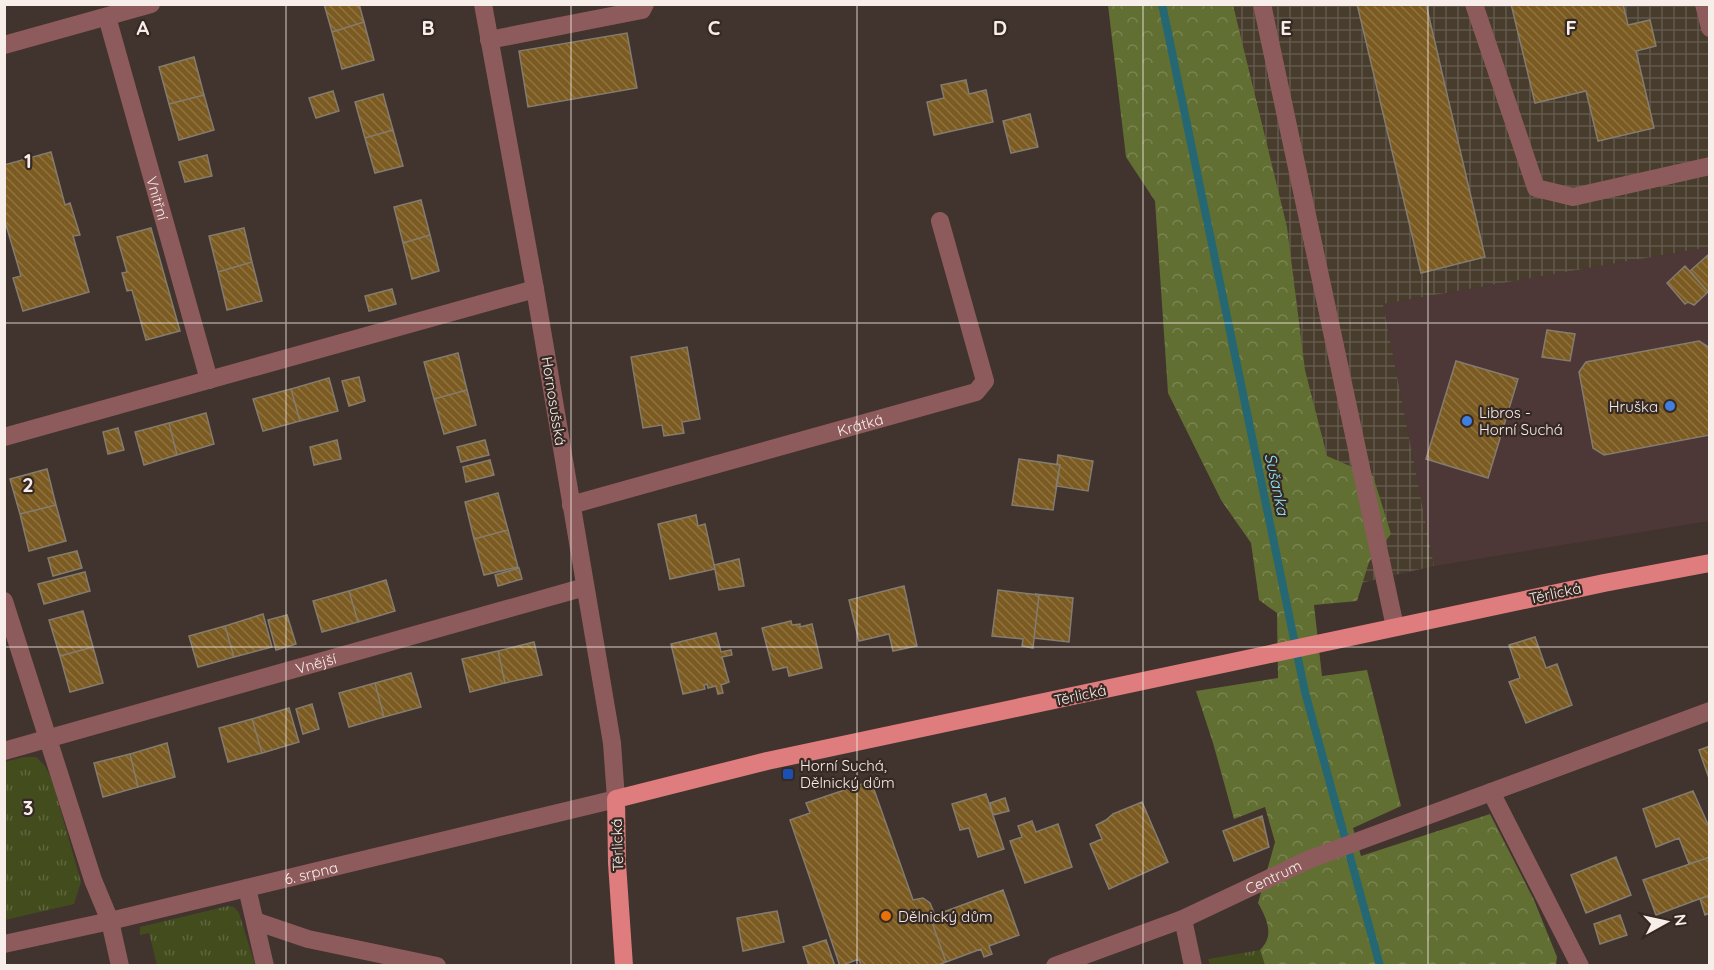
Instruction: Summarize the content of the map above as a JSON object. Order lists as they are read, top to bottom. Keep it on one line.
{"streets":{"main road":["Těrlická"],"street":["Vnitřní","Hornosušská","Krátká","Vnější","6. srpna","Centrum"]},"crossings":[["Hornosušská","Krátká"],["Hornosušská","Těrlická"],["Hornosušská","Vnější"],["Hornosušská","6. srpna"],["Těrlická","6. srpna"]],"water":["Sušanka"],"places":{"other":["Hruška","Libros - Horní Suchá","Dělnický dům"],"transit":["Horní Suchá, Dělnický dům"]},"north":"right","grid":{"columns":["A","B","C","D","E","F"],"rows":["1","2","3"]}}
